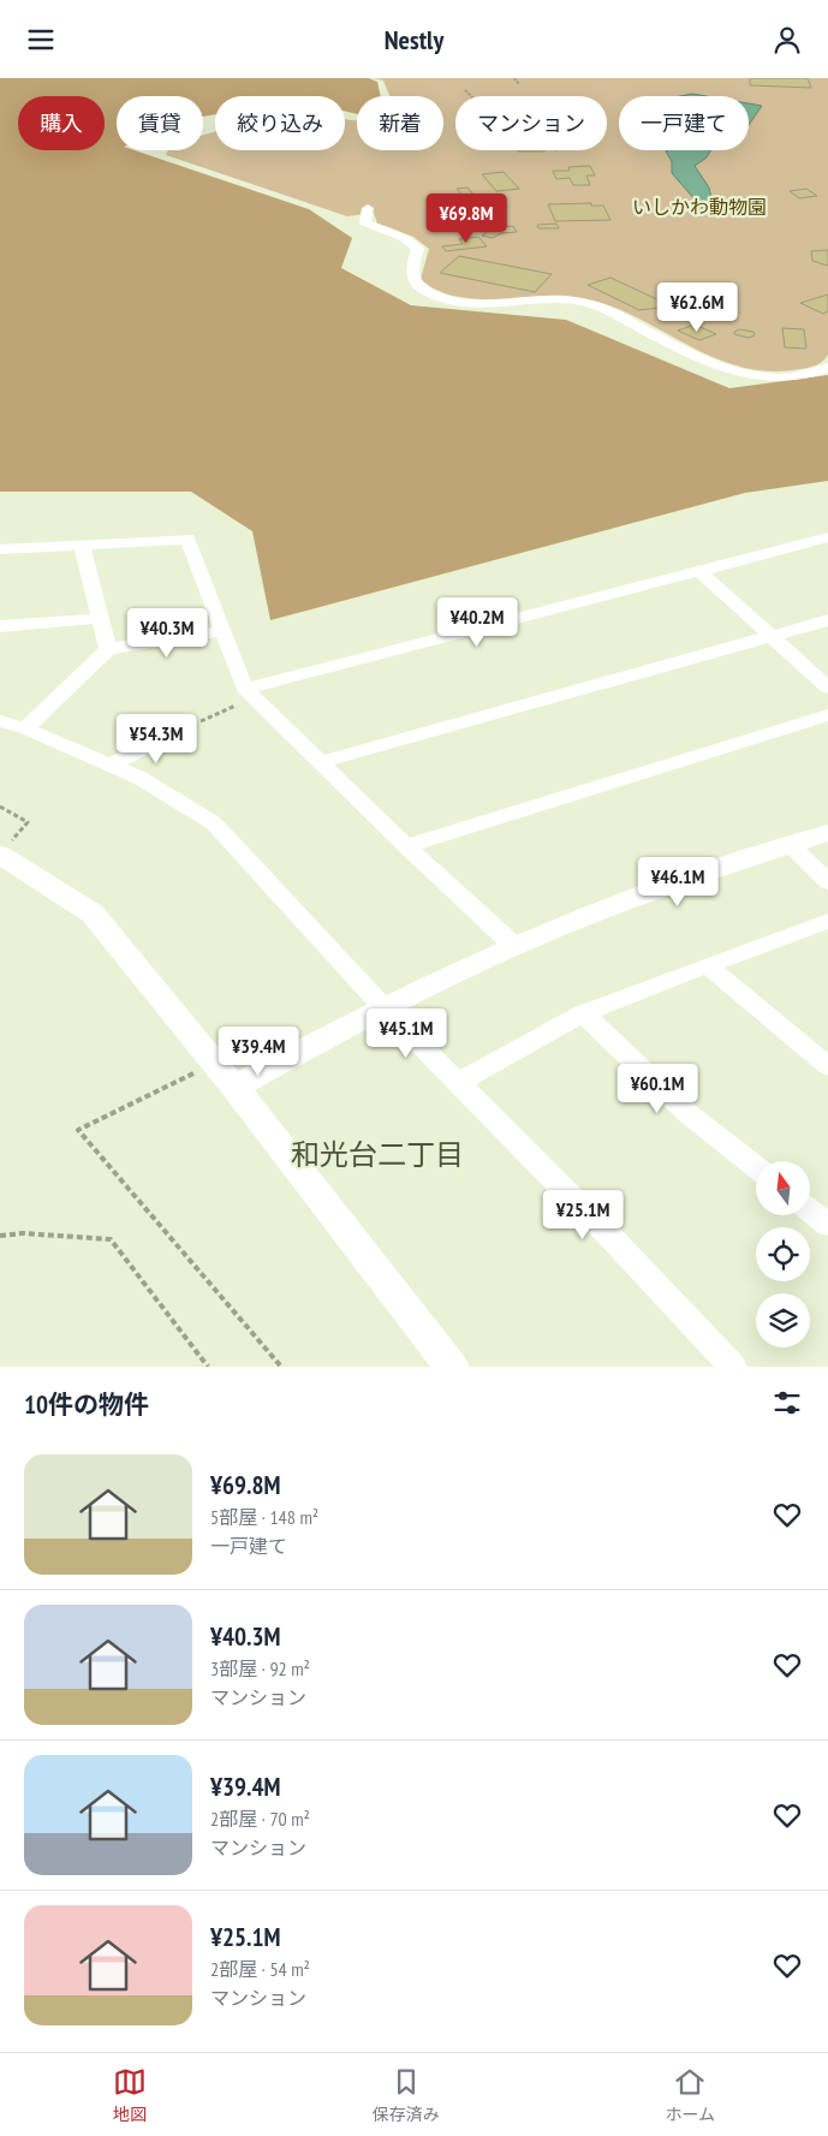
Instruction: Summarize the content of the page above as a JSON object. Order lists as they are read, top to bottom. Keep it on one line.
{"districts":["和光台二丁目"],"parks":["いしかわ動物園"],"north":"top","page":{"header":"Nestly","chip":["購入","賃貸","絞り込み","新着","マンション","一戸建て"],"price":["¥69.8M","¥62.6M","¥40.2M","¥40.3M","¥54.3M","¥46.1M","¥45.1M","¥39.4M","¥60.1M","¥25.1M"],"heading":"10件の物件","list":[{"name":"¥69.8M","note":"5部屋 · 148 m² · 一戸建て"},{"name":"¥40.3M","note":"3部屋 · 92 m² · マンション"},{"name":"¥39.4M","note":"2部屋 · 70 m² · マンション"},{"name":"¥25.1M","note":"2部屋 · 54 m² · マンション"}],"tabs":["地図","保存済み","ホーム"]}}
